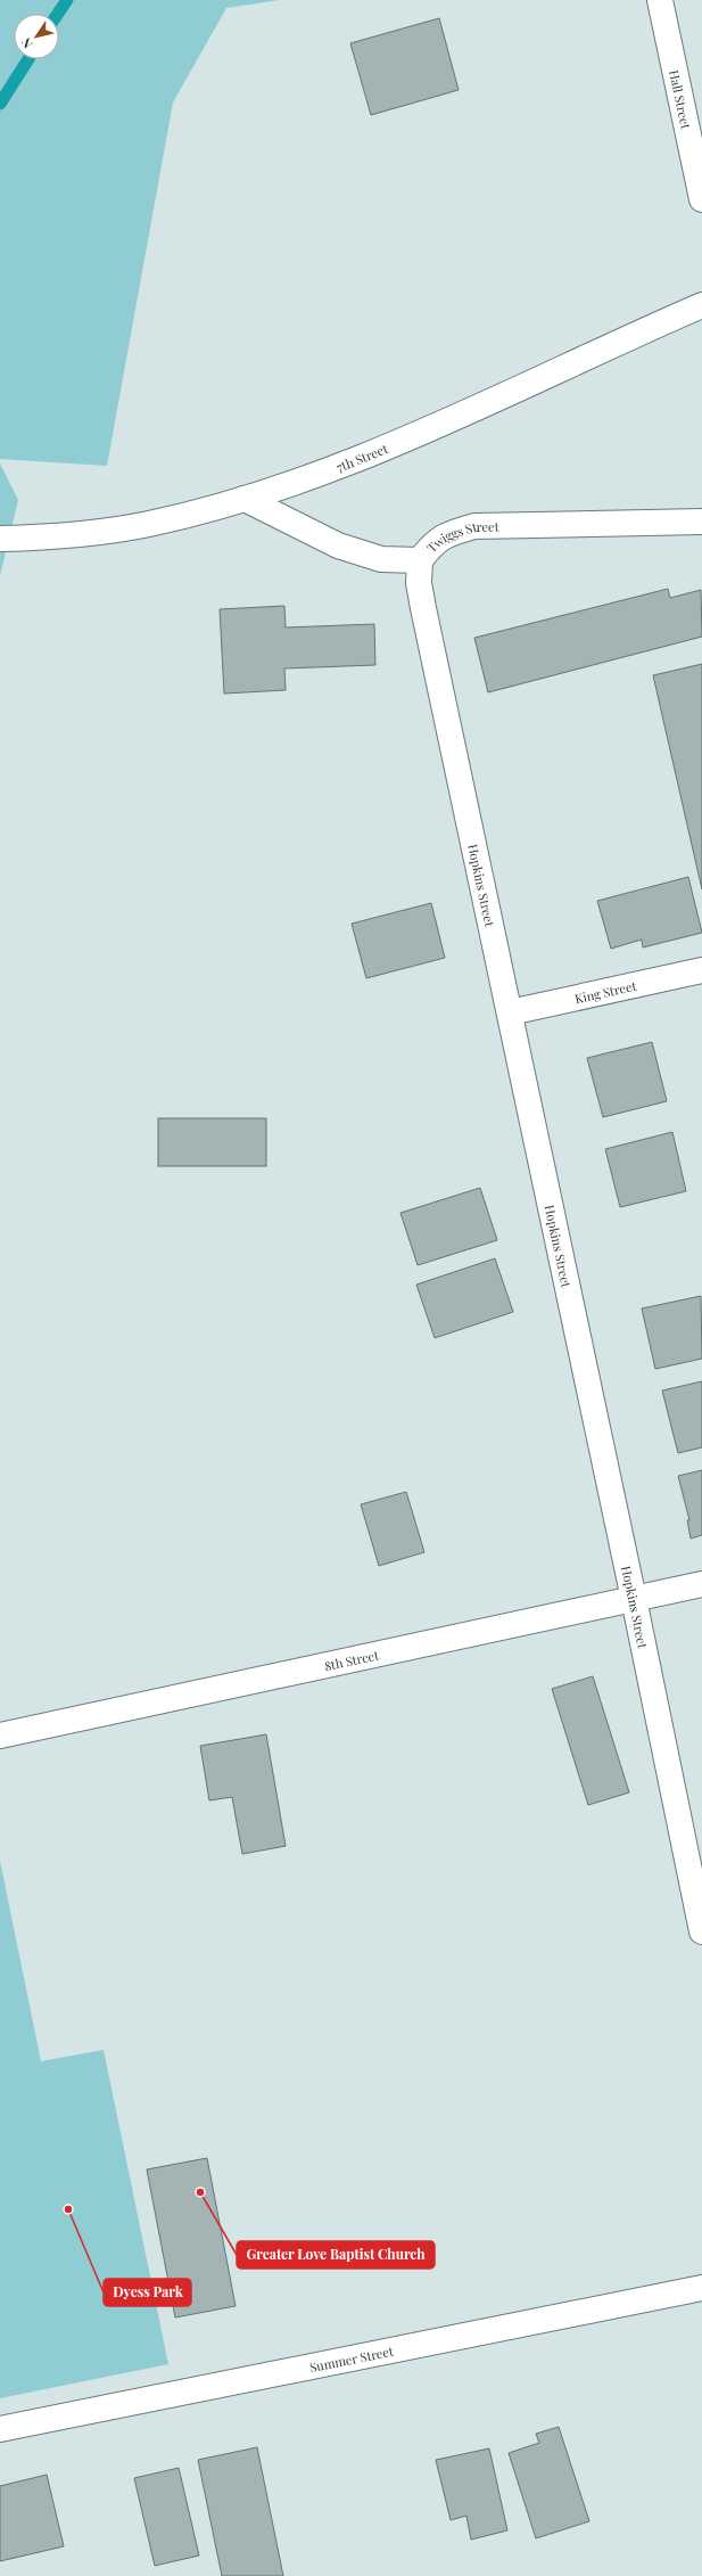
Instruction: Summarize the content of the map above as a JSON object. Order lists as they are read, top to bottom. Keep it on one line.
{"streets":{"street":["Hall Street","7th Street","Twiggs Street","Hopkins Street","King Street","8th Street","Summer Street"]},"crossings":[["7th Street","Twiggs Street"],["Twiggs Street","Hopkins Street"],["Hopkins Street","King Street"],["Hopkins Street","8th Street"]],"places":["Greater Love Baptist Church","Dyess Park"],"north":"bottom left"}
